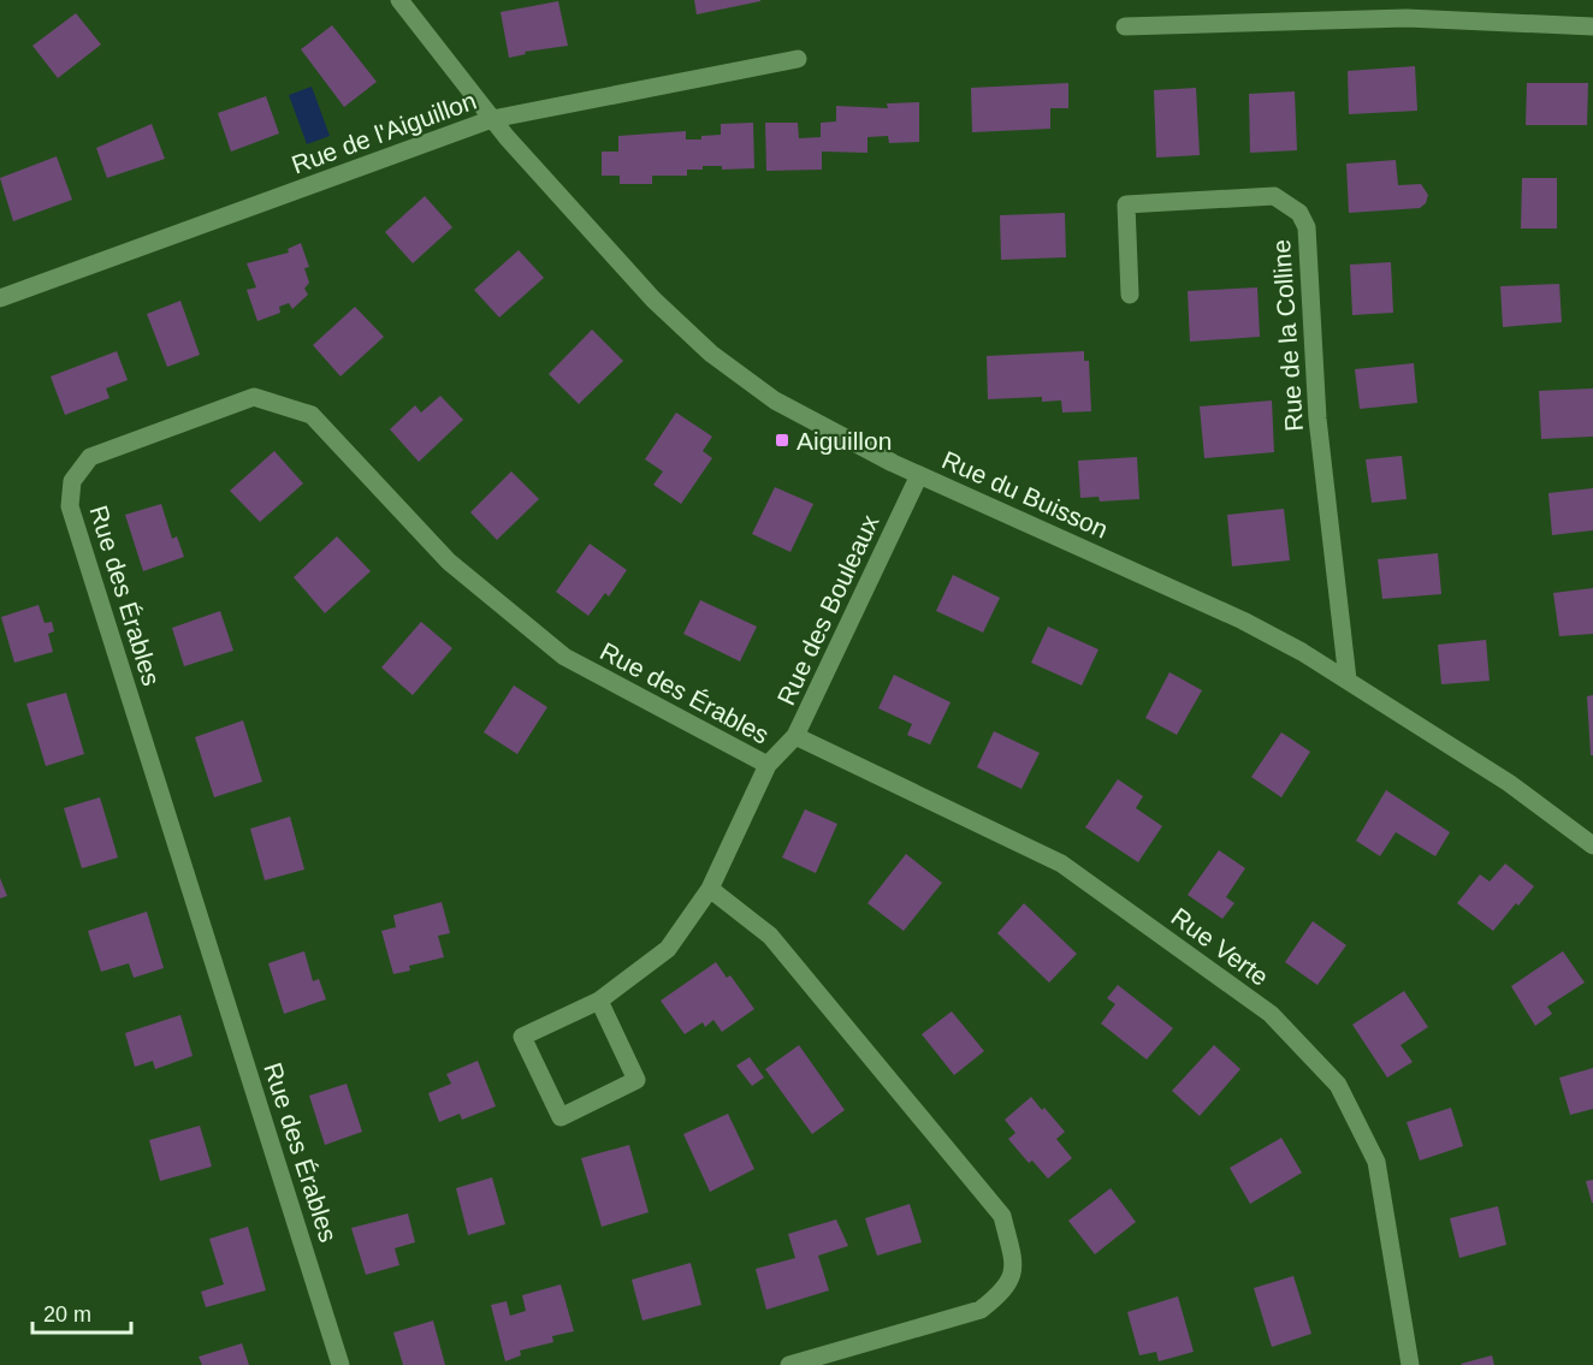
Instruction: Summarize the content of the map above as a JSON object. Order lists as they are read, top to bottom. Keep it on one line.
{"streets":{"street":["Rue de l'Aiguillon","Rue de la Colline","Rue du Buisson","Rue des Érables","Rue des Bouleaux","Rue Verte"]},"crossings":[["Rue de l'Aiguillon","Rue du Buisson"],["Rue de la Colline","Rue du Buisson"],["Rue du Buisson","Rue des Bouleaux"],["Rue des Érables","Rue des Bouleaux"],["Rue des Bouleaux","Rue Verte"]],"places":{"transit":["Aiguillon"]},"scale_bar":"20 m"}
